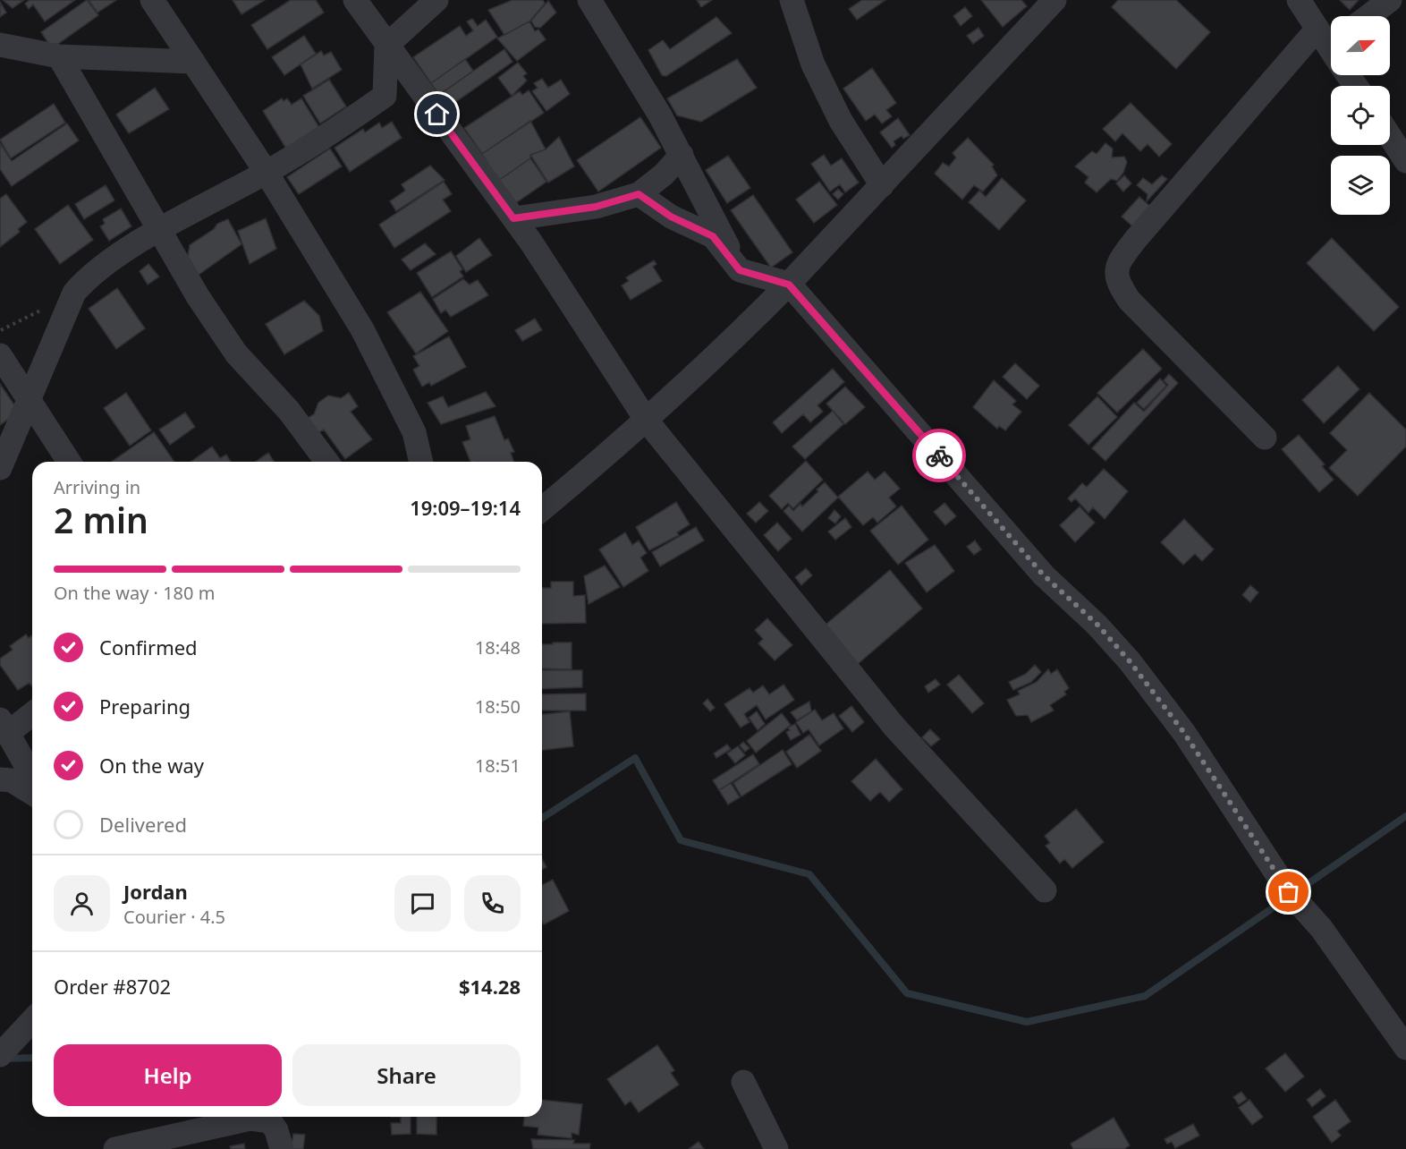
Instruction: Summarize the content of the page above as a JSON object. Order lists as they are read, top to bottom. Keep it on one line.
{"north":"right","page":{"heading":["2 min","Arriving in","19:09–19:14"],"panel":["Jordan","Courier · 4.5","Order #8702","$14.28"],"bar":"On the way · 180 m","list":[["Confirmed","18:48"],["Preparing","18:50"],["On the way","18:51"],"Delivered"],"buttons":["Help","Share"]}}
